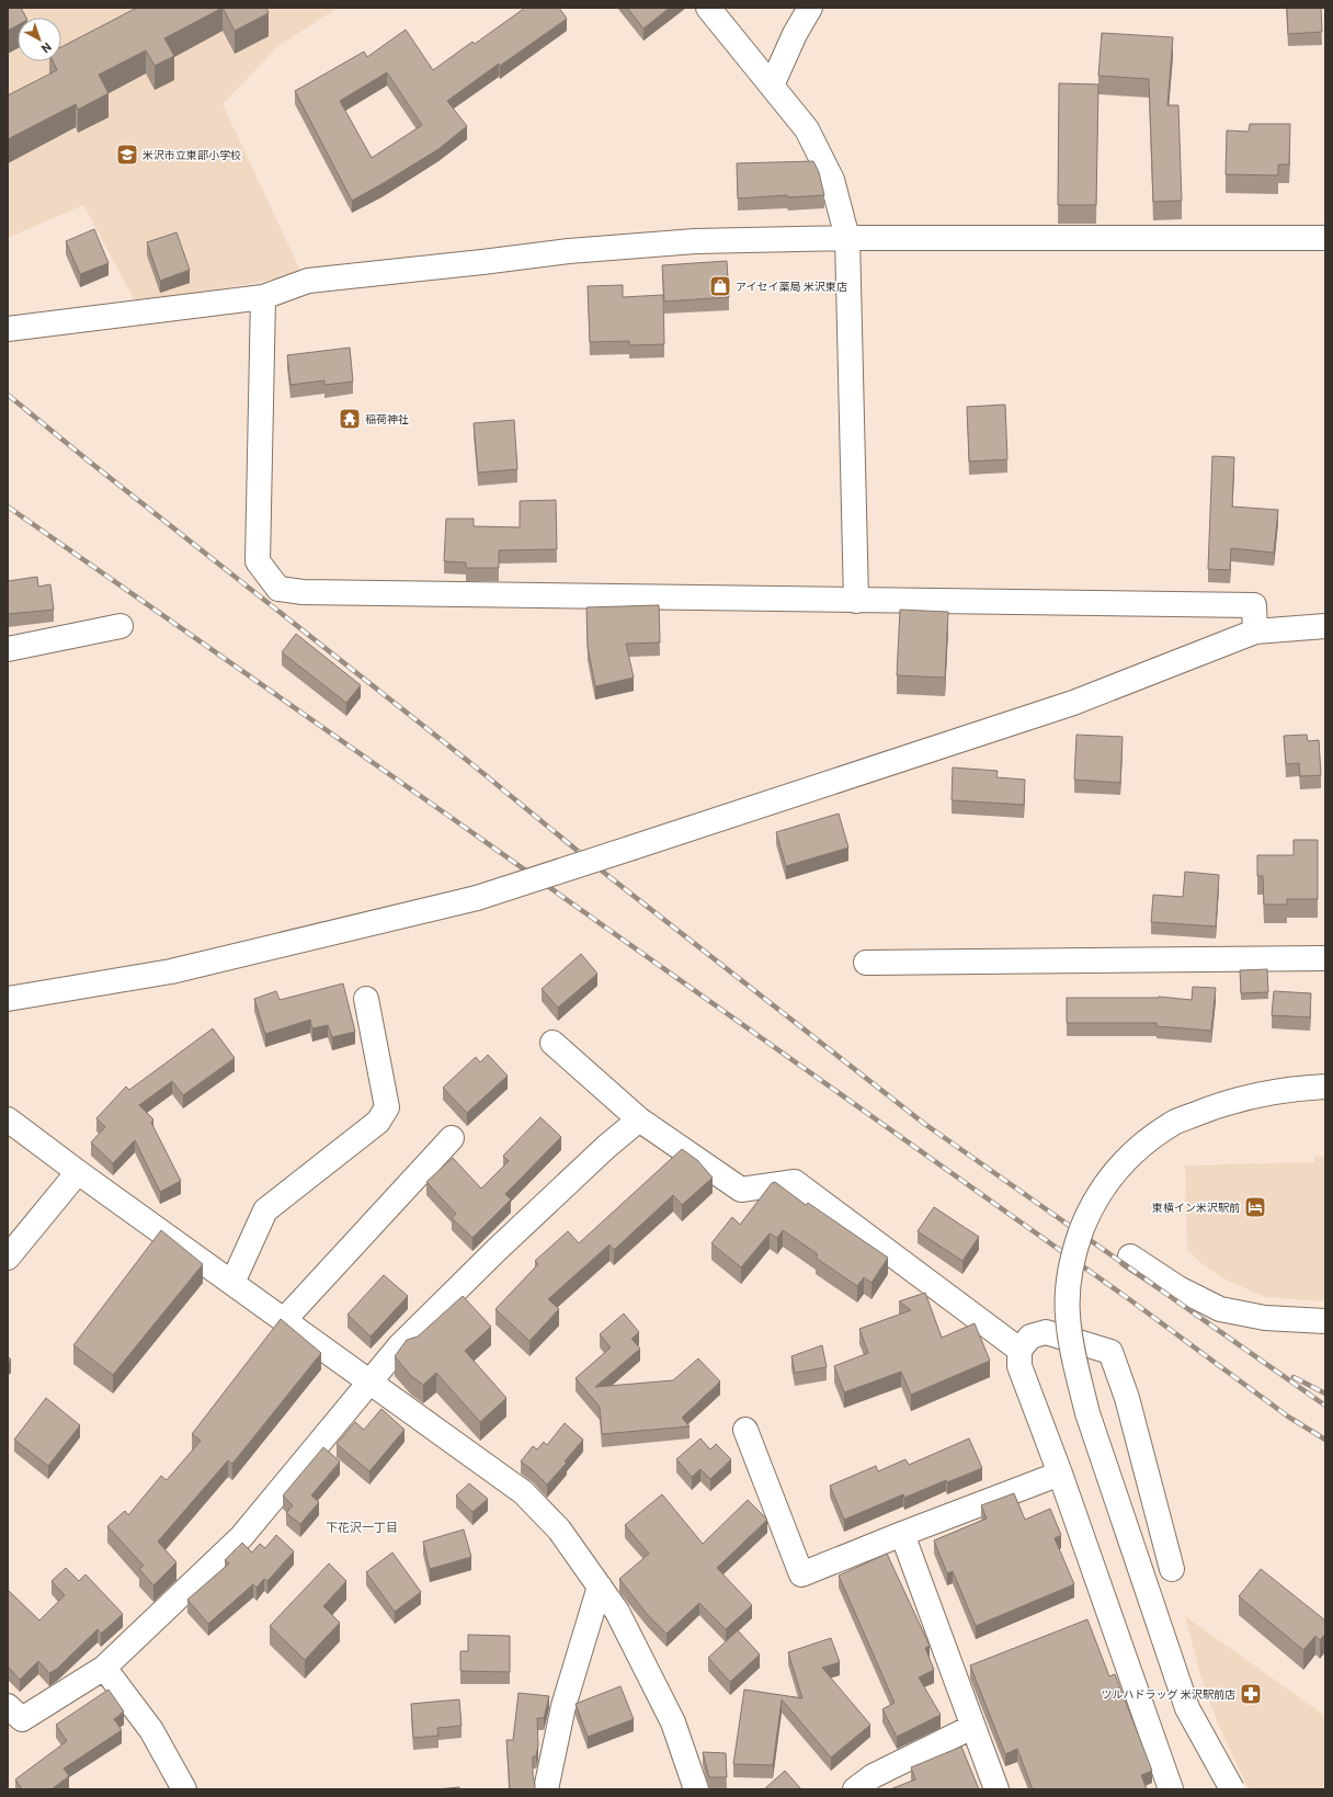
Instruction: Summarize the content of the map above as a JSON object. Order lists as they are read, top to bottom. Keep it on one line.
{"districts":["下花沢一丁目"],"places":{"school or university":["米沢市立東部小学校"],"shop":["アイセイ薬局 米沢東店"],"temple":["稲荷神社"],"hotel":["東横イン米沢駅前"],"pharmacy":["ツルハドラッグ 米沢駅前店"]},"north":"bottom right"}
